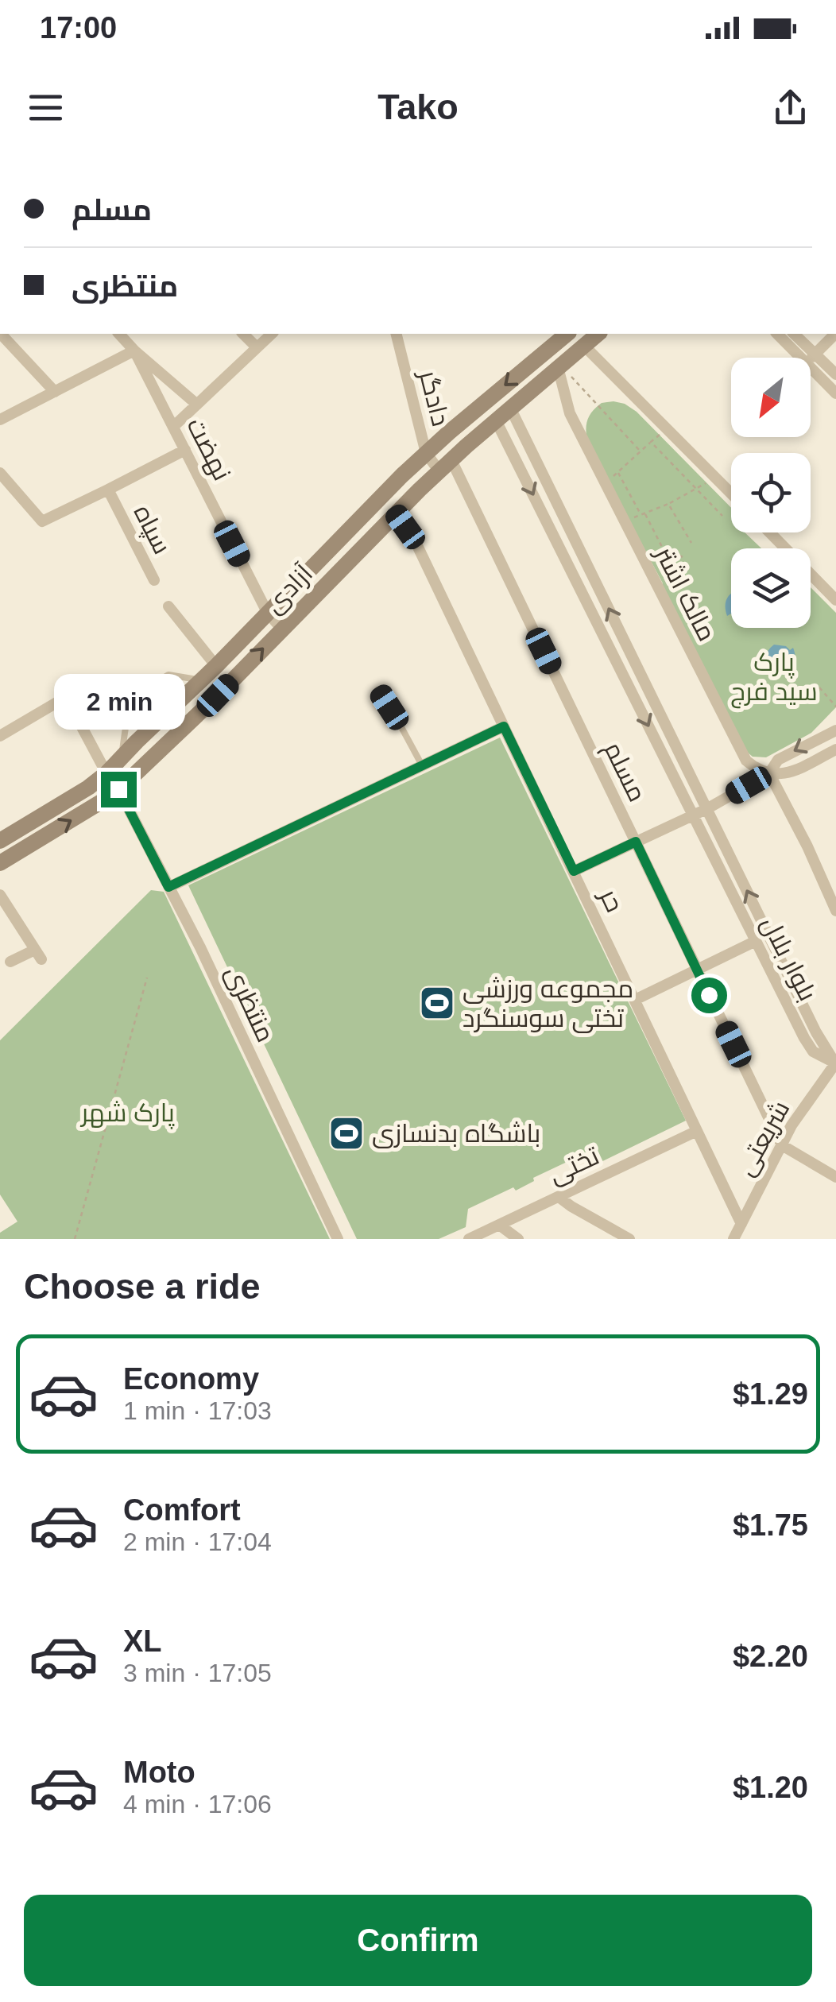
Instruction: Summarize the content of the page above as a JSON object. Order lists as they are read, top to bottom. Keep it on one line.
{"streets":{"main road":["آزادی"],"street":["دادگر","نهضت","سپاه","مالک اشتر","مسلم","حر","بلوار بلال","منتظری","شریعتی","تختی"]},"crossings":[["دادگر","آزادی"],["دادگر","مسلم"],["نهضت","سپاه"],["نهضت","آزادی"],["آزادی","مالک اشتر"],["آزادی","مسلم"],["آزادی","حر"],["آزادی","بلوار بلال"],["آزادی","منتظری"],["مسلم","شریعتی"],["حر","شریعتی"],["حر","تختی"],["بلوار بلال","شریعتی"]],"parks":["پارک سید فرج","پارک شهر"],"places":{"sports":["مجموعه ورزشی تختی سوسنگرد","باشگاه بدنسازی"]},"north":"bottom left","page":{"status":"17:00","header":"Tako","banner":["مسلم","منتظری"],"bubble":"2 min","heading":"Choose a ride","list":[{"name":"Economy","note":"1 min · 17:03","value":"$1.29"},{"name":"Comfort","note":"2 min · 17:04","value":"$1.75"},{"name":"XL","note":"3 min · 17:05","value":"$2.20"},{"name":"Moto","note":"4 min · 17:06","value":"$1.20"}],"buttons":"Confirm"}}
